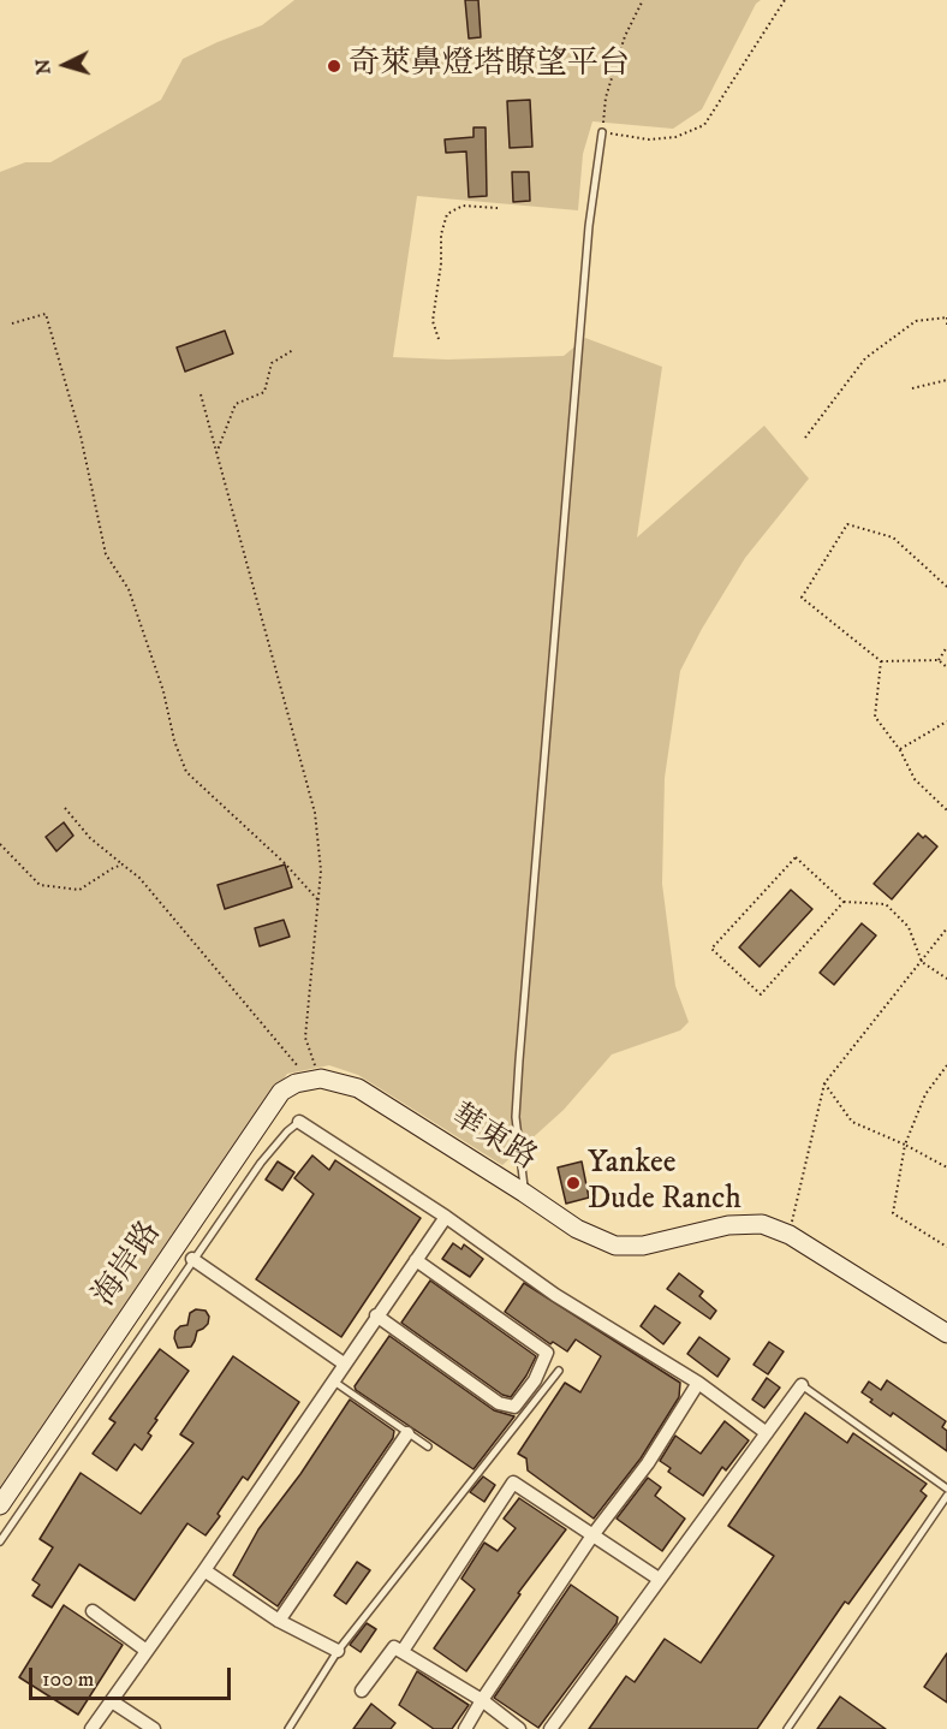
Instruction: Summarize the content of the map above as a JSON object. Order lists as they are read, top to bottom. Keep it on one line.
{"streets":{"main road":["華東路","海岸路"]},"crossings":[["華東路","海岸路"]],"places":["奇萊鼻燈塔瞭望平台","Yankee Dude Ranch"],"scale_bar":"100 m","north":"left"}
